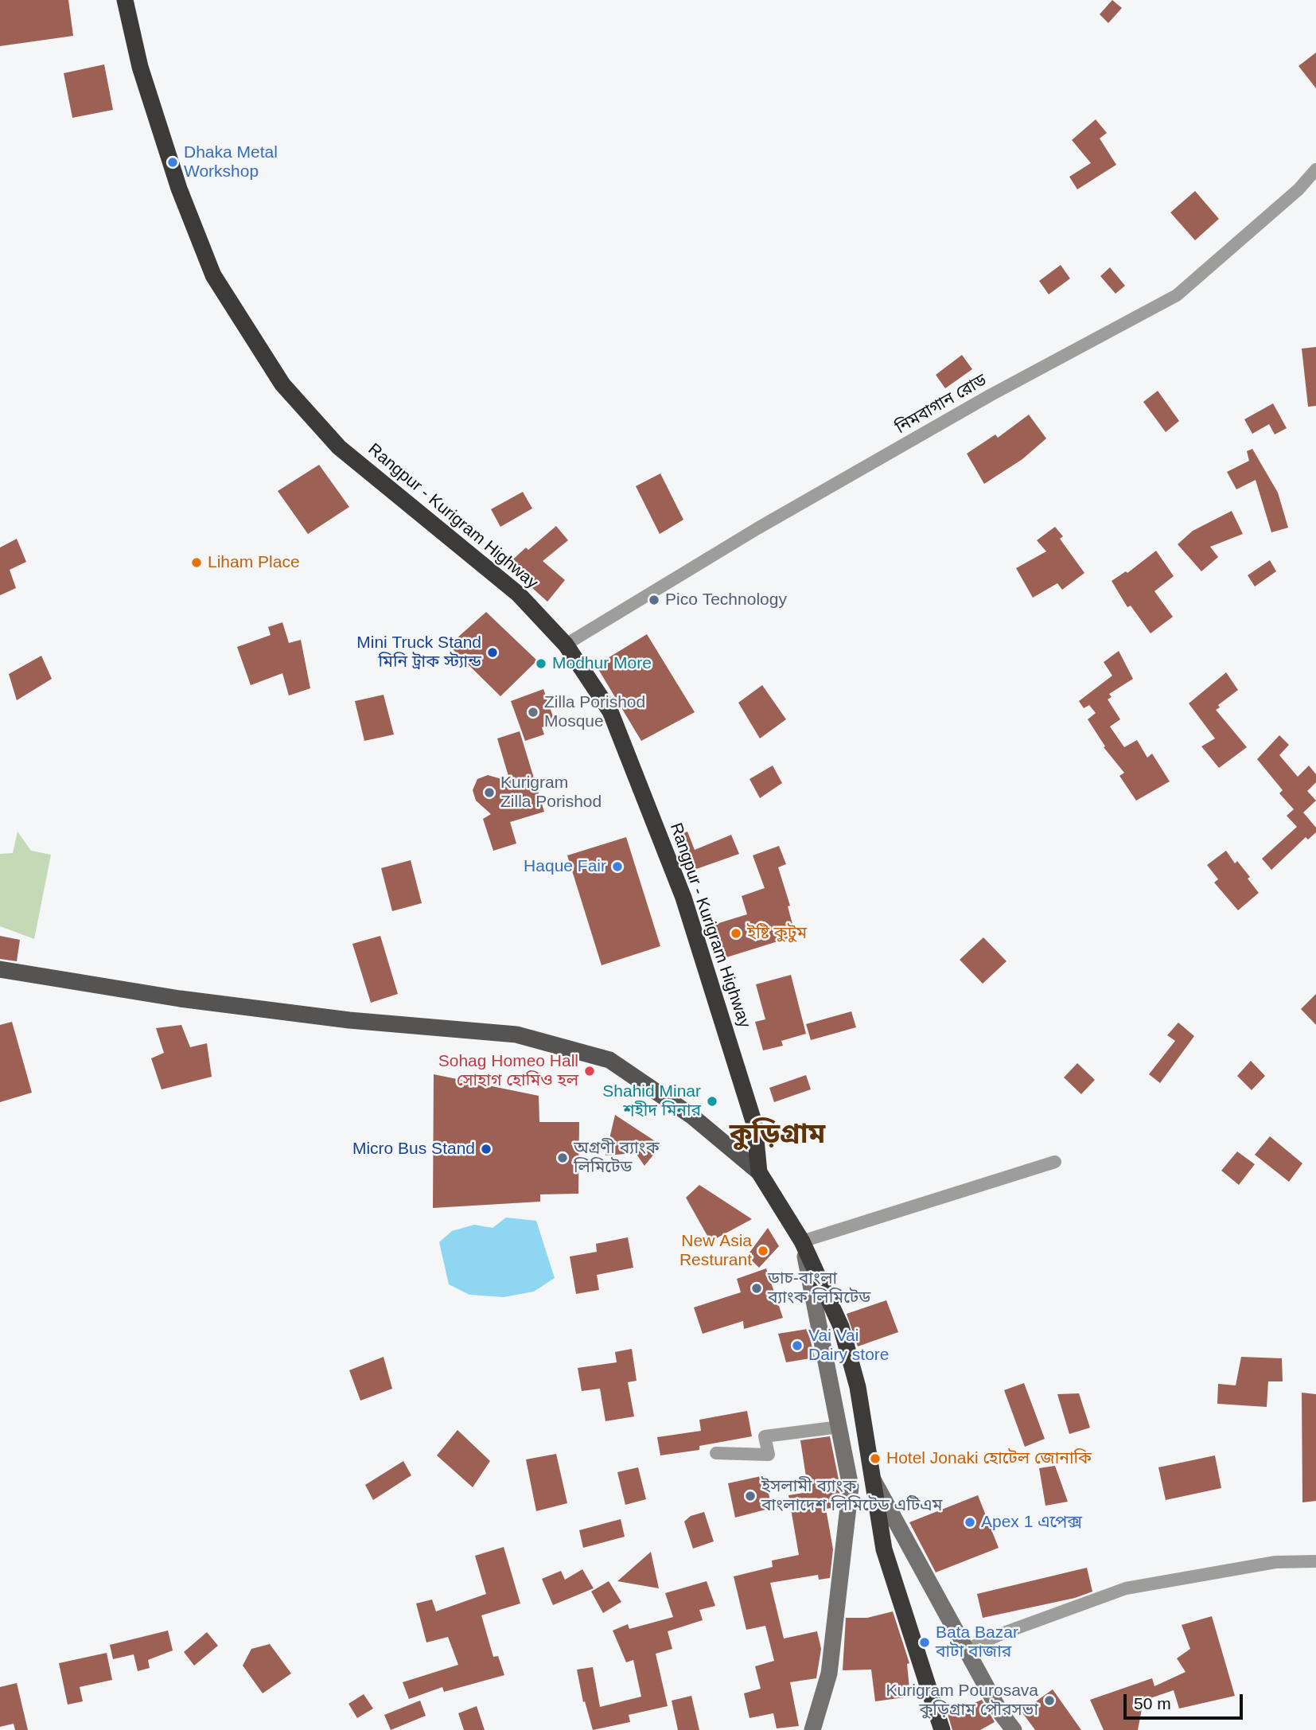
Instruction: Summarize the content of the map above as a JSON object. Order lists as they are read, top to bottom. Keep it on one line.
{"streets":{"highway":["Rangpur - Kurigram Highway"],"street":["নিমবাগান রোড"]},"crossings":[["নিমবাগান রোড","Rangpur - Kurigram Highway"]],"districts":["কুড়িগ্রাম"],"places":["Dhaka Metal Workshop","Liham Place","Pico Technology","Mini Truck Stand মিনি ট্রাক স্ট্যান্ড","Modhur More","Zilla Porishod Mosque","Kurigram Zilla Porishod","Haque Fair","ইষ্টি কুটুম","Sohag Homeo Hall সোহাগ হোমিও হল","Shahid Minar শহীদ মিনার","Micro Bus Stand","অগ্রণী ব্যাংক লিমিটেড","New Asia Resturant","ডাচ-বাংলা ব্যাংক লিমিটেড","Vai Vai Dairy store","Hotel Jonaki হোটেল জোনাকি","ইসলামী ব্যাংক বাংলাদেশ লিমিটেড এটিএম","Apex 1 এপেক্স","Bata Bazar বাটা বাজার","Kurigram Pourosava কুড়িগ্রাম পৌরসভা"],"scale_bar":"50 m"}
